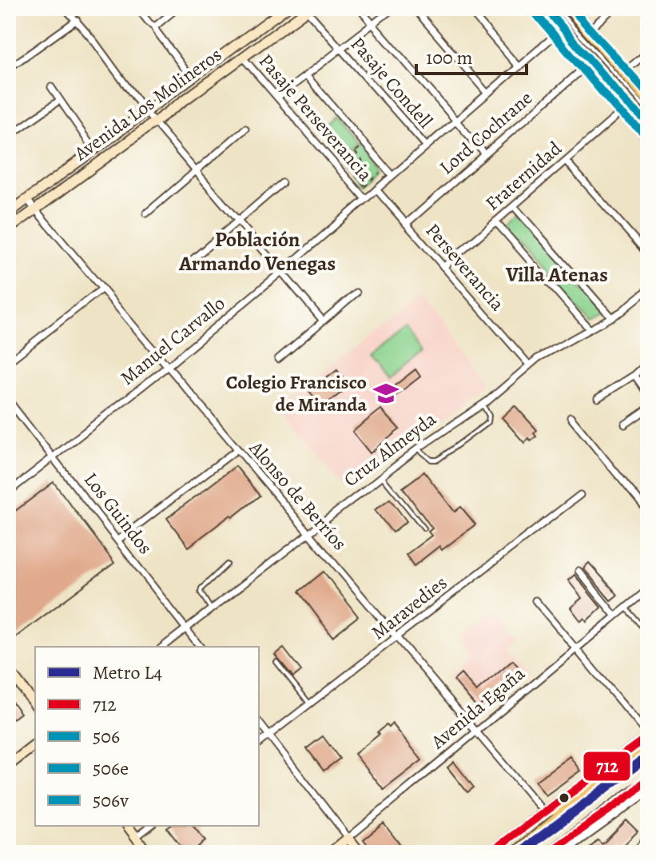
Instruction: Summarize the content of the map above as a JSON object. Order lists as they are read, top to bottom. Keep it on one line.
{"streets":{"street":["Pasaje Condell","Avenida Los Molineros","Pasaje Perseverancia","Lord Cochrane","Fraternidad","Perseverancia","Manuel Carvallo","Cruz Almeyda","Alonso de Berríos","Los Guindos","Maravedies","Avenida Egaña"]},"crossings":[["Pasaje Condell","Avenida Los Molineros"],["Pasaje Condell","Manuel Carvallo"],["Avenida Los Molineros","Pasaje Perseverancia"],["Avenida Los Molineros","Alonso de Berríos"],["Pasaje Perseverancia","Manuel Carvallo"],["Lord Cochrane","Perseverancia"],["Fraternidad","Perseverancia"],["Perseverancia","Manuel Carvallo"],["Perseverancia","Cruz Almeyda"],["Manuel Carvallo","Alonso de Berríos"],["Manuel Carvallo","Los Guindos"],["Cruz Almeyda","Alonso de Berríos"],["Cruz Almeyda","Los Guindos"],["Alonso de Berríos","Maravedies"],["Alonso de Berríos","Avenida Egaña"]],"districts":["Población Armando Venegas","Villa Atenas"],"places":{"school or university":["Colegio Francisco de Miranda"]},"lines":["transit line 506","transit line 506v","transit line 506e","transit line 712","metro line L4"],"legend":["Metro L4","712","506","506e","506v"],"scale_bar":"100 m"}
